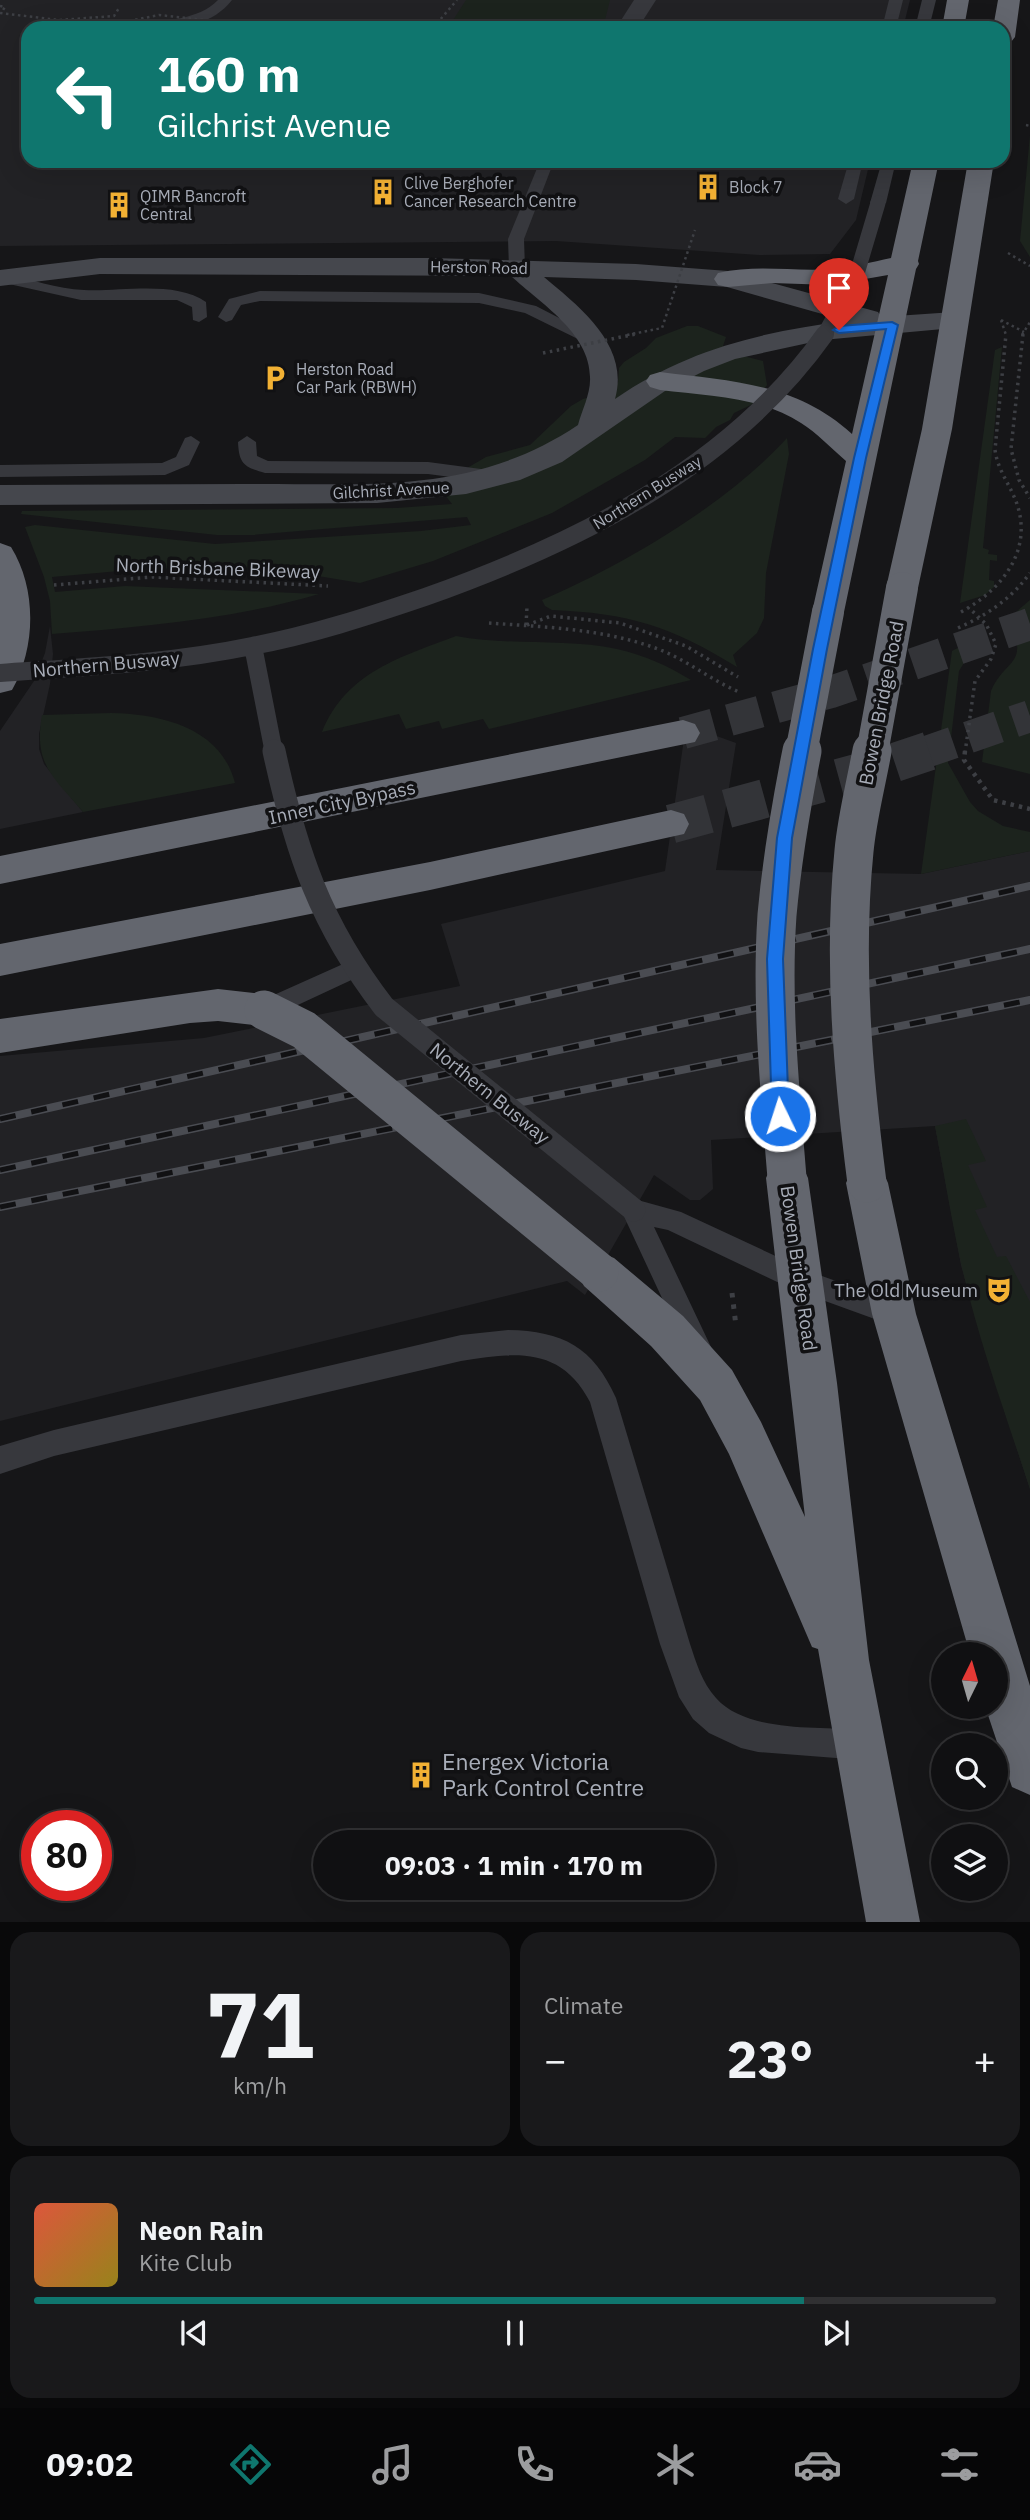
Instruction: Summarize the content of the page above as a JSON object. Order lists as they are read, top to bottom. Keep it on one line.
{"streets":{"highway":["Bowen Bridge Road","Inner City Bypass"],"main road":["Herston Road","Gilchrist Avenue"],"lane":["Northern Busway"],"path":["North Brisbane Bikeway"]},"crossings":[["Herston Road","Gilchrist Avenue"],["Herston Road","Bowen Bridge Road"],["Gilchrist Avenue","Bowen Bridge Road"],["Northern Busway","Bowen Bridge Road"]],"places":{"building":["Block 7","Clive Berghofer Cancer Research Centre","QIMR Bancroft Central","Energex Victoria Park Control Centre"],"parking":["Herston Road Car Park (RBWH)"],"theatre":["The Old Museum"]},"north":"top","page":{"turn":["160 m","Gilchrist Avenue"],"limit":"80","trip":"09:03 · 1 min · 170 m","tile":[["71","km/h"],"Climate"],"heat":["−","23°","+"],"song":["Neon Rain","Kite Club"],"tabs":"09:02"}}
